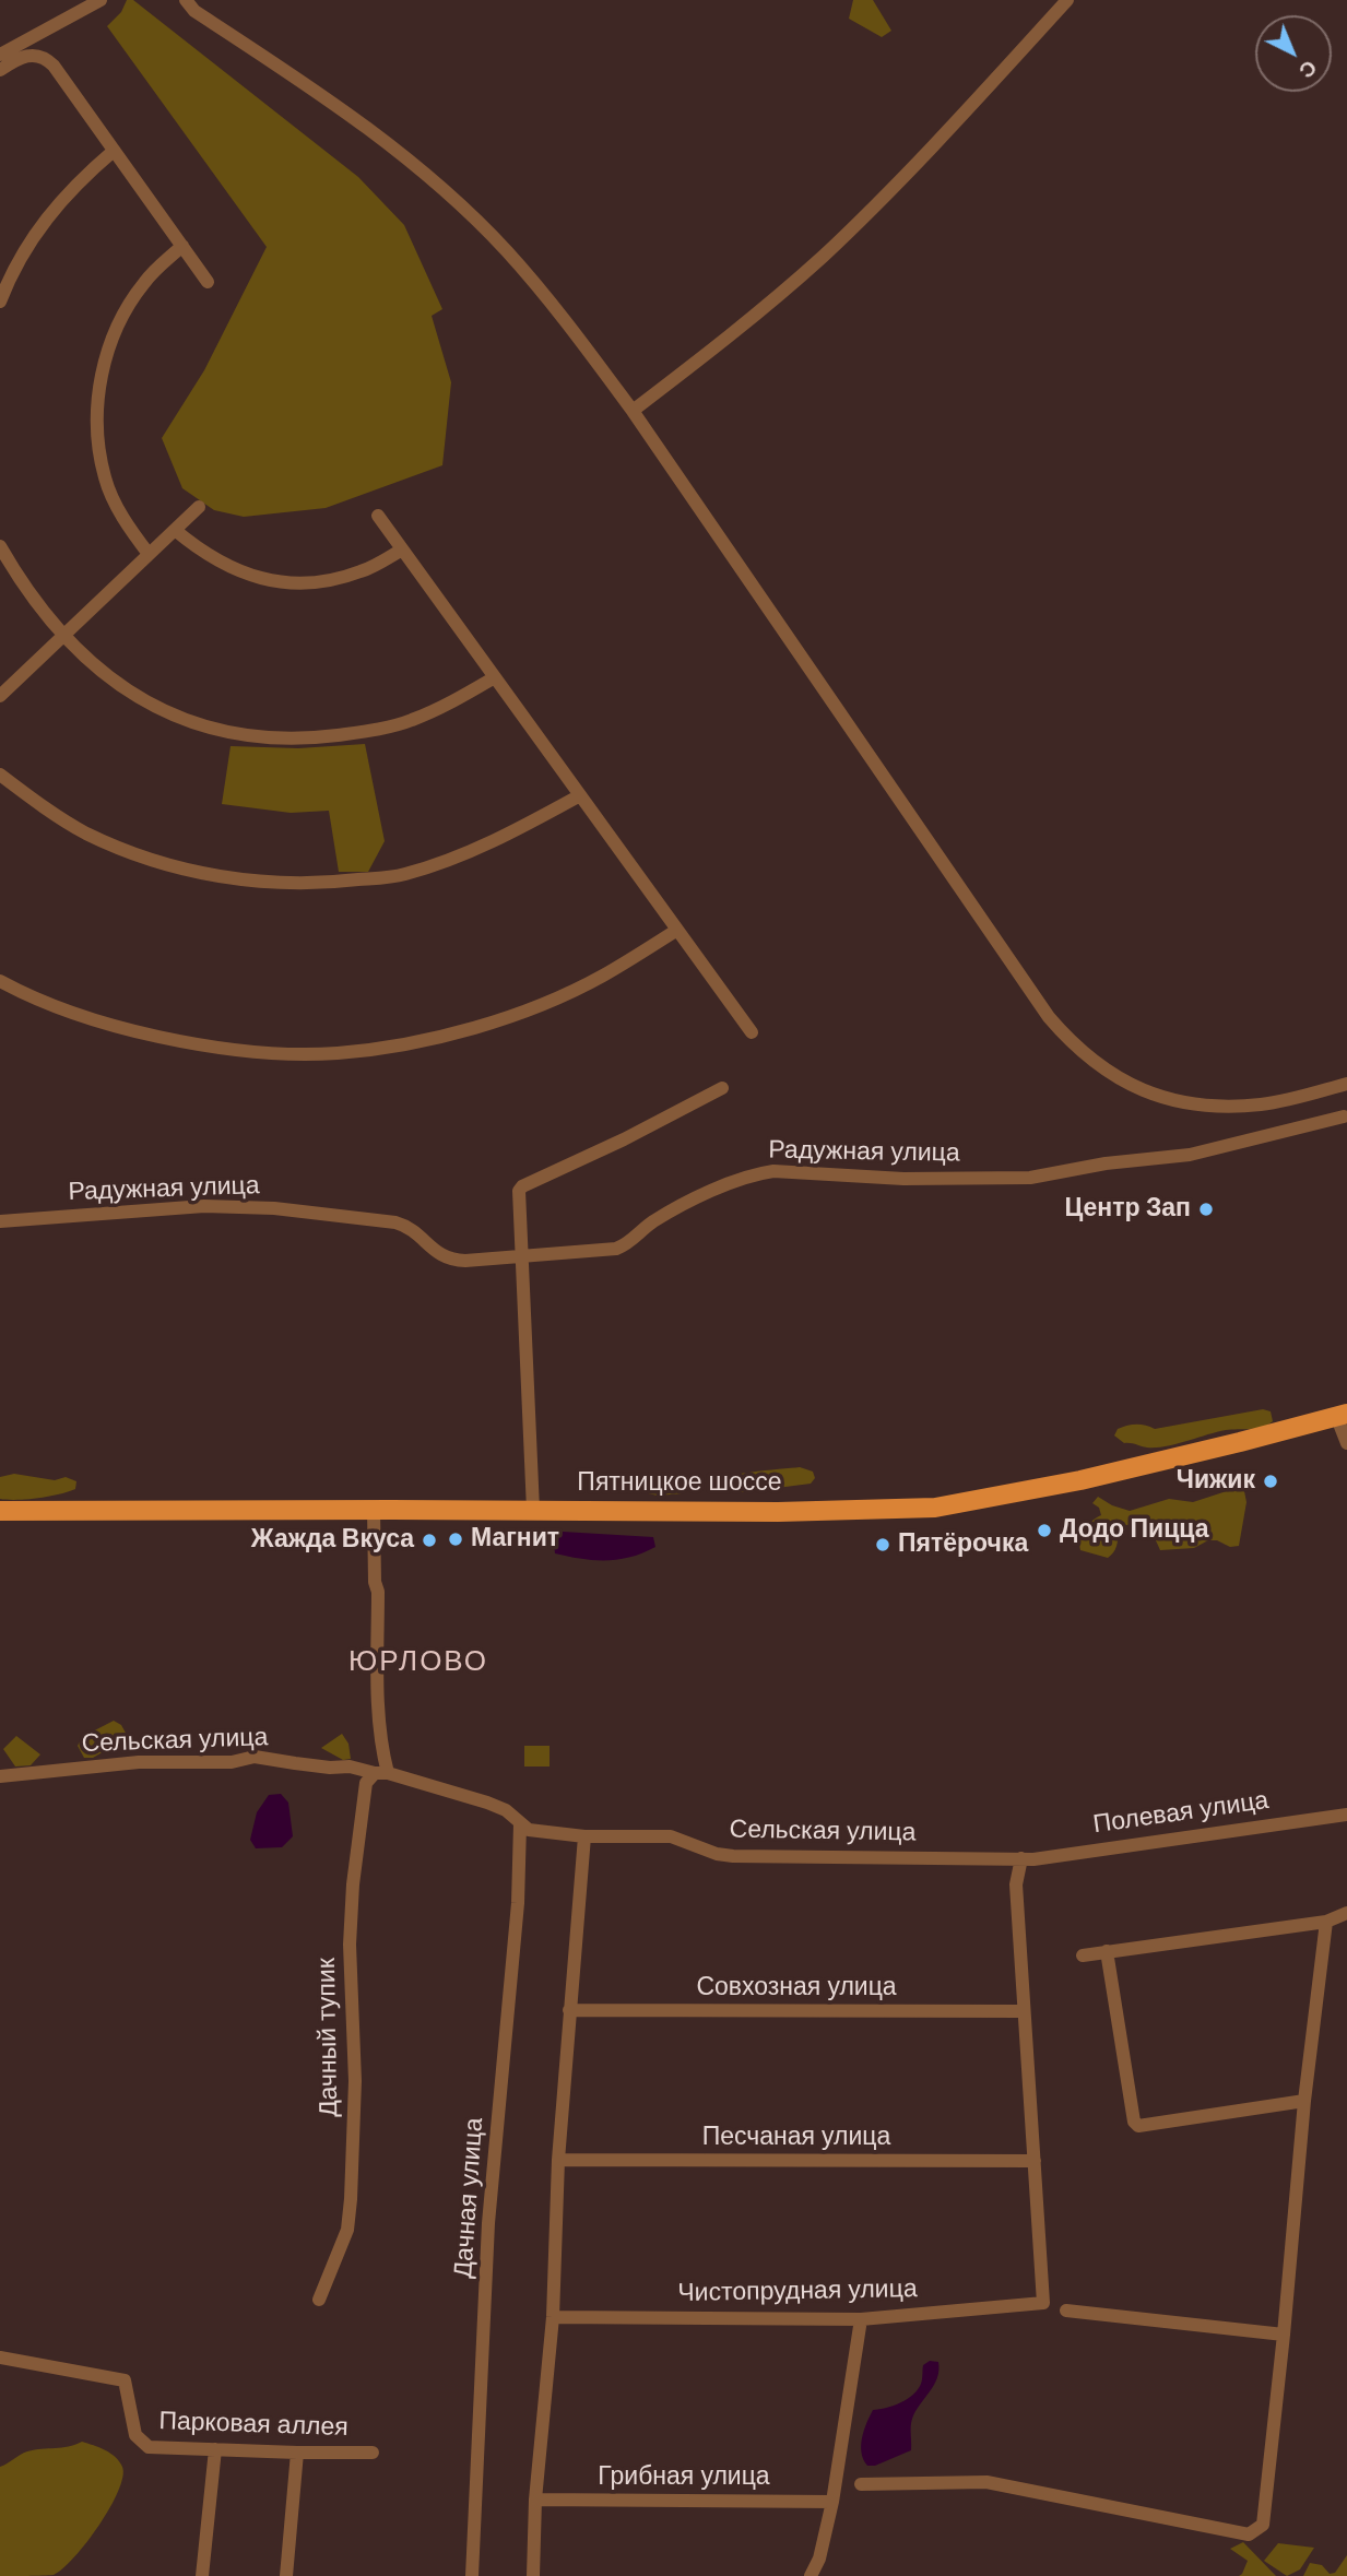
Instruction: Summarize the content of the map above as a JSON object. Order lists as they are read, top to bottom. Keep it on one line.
{"streets":{"main road":["Пятницкое шоссе"],"street":["Радужная улица","Сельская улица","Полевая улица","Совхозная улица","Дачный тупик","Песчаная улица","Дачная улица","Чистопрудная улица","Парковая аллея","Грибная улица"]},"crossings":[["Сельская улица","Полевая улица"],["Сельская улица","Дачный тупик"],["Сельская улица","Дачная улица"],["Песчаная улица","Чистопрудная улица"]],"districts":["ЮРЛОВО"],"places":["Центр Зап","Чижик","Додо Пицца","Магнит","Жажда Вкуса","Пятёрочка"],"north":"bottom right"}
